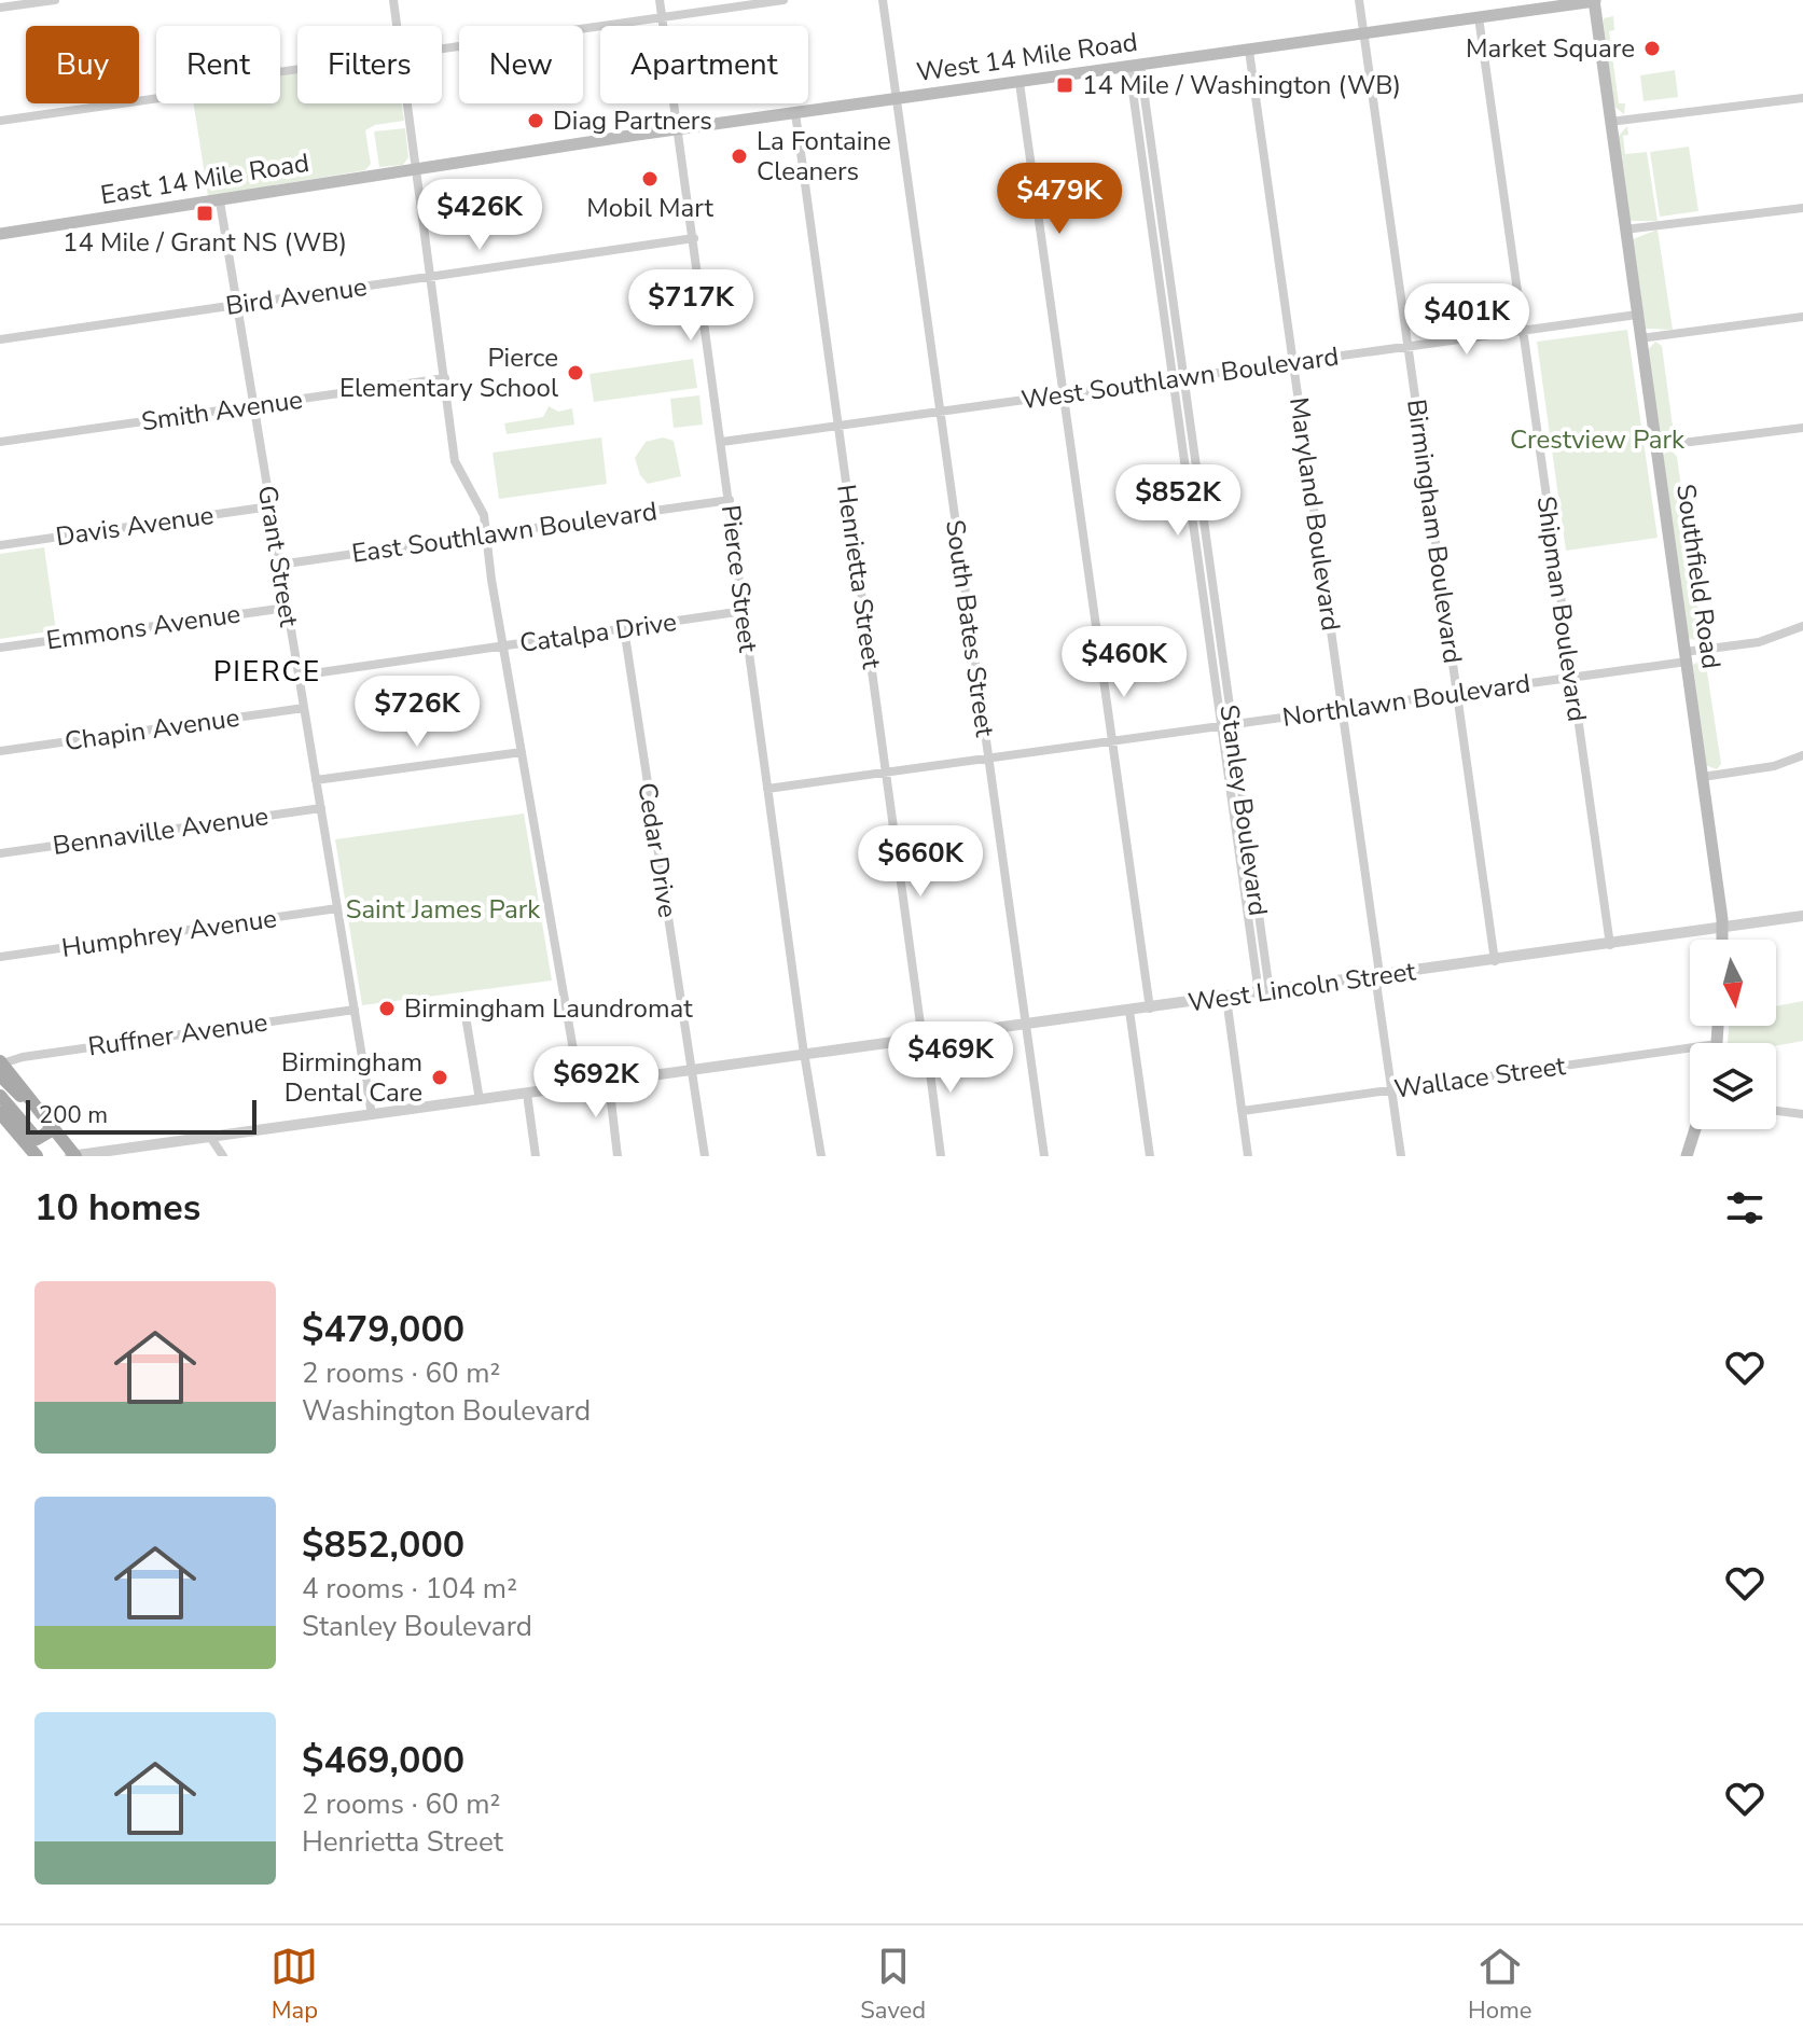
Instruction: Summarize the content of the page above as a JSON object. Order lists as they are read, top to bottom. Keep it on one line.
{"streets":{"main road":["West 14 Mile Road","East 14 Mile Road","Southfield Road"],"street":["Bird Avenue","West Southlawn Boulevard","Smith Avenue","Maryland Boulevard","Davis Avenue","Birmingham Boulevard","East Southlawn Boulevard","Grant Street","Henrietta Street","Pierce Street","Shipman Boulevard","Emmons Avenue","South Bates Street","Catalpa Drive","Northlawn Boulevard","Chapin Avenue","Stanley Boulevard","Bennaville Avenue","Cedar Drive","Humphrey Avenue","West Lincoln Street","Ruffner Avenue","Wallace Street"]},"crossings":[["West 14 Mile Road","East 14 Mile Road"],["West 14 Mile Road","Maryland Boulevard"],["West 14 Mile Road","Birmingham Boulevard"],["West 14 Mile Road","Henrietta Street"],["West 14 Mile Road","Southfield Road"],["West 14 Mile Road","Pierce Street"],["West 14 Mile Road","Shipman Boulevard"],["West 14 Mile Road","South Bates Street"],["West 14 Mile Road","Stanley Boulevard"],["East 14 Mile Road","Grant Street"],["Bird Avenue","Grant Street"],["Bird Avenue","Pierce Street"],["West Southlawn Boulevard","Maryland Boulevard"],["West Southlawn Boulevard","Birmingham Boulevard"],["West Southlawn Boulevard","Henrietta Street"],["West Southlawn Boulevard","Southfield Road"],["West Southlawn Boulevard","Pierce Street"],["West Southlawn Boulevard","Shipman Boulevard"],["West Southlawn Boulevard","South Bates Street"],["West Southlawn Boulevard","Stanley Boulevard"],["Smith Avenue","Grant Street"],["Maryland Boulevard","Northlawn Boulevard"],["Maryland Boulevard","West Lincoln Street"],["Maryland Boulevard","Wallace Street"],["Davis Avenue","Grant Street"],["Birmingham Boulevard","Northlawn Boulevard"],["Birmingham Boulevard","West Lincoln Street"],["East Southlawn Boulevard","Grant Street"],["East Southlawn Boulevard","Pierce Street"],["Grant Street","Emmons Avenue"],["Grant Street","Catalpa Drive"],["Grant Street","Chapin Avenue"],["Grant Street","Bennaville Avenue"],["Grant Street","Humphrey Avenue"],["Grant Street","West Lincoln Street"],["Grant Street","Ruffner Avenue"],["Henrietta Street","Northlawn Boulevard"],["Henrietta Street","West Lincoln Street"],["Southfield Road","Northlawn Boulevard"],["Southfield Road","West Lincoln Street"],["Pierce Street","Catalpa Drive"],["Pierce Street","Northlawn Boulevard"],["Pierce Street","West Lincoln Street"],["Shipman Boulevard","Northlawn Boulevard"],["Shipman Boulevard","West Lincoln Street"],["South Bates Street","Northlawn Boulevard"],["South Bates Street","West Lincoln Street"],["Catalpa Drive","Cedar Drive"],["Northlawn Boulevard","Stanley Boulevard"],["Stanley Boulevard","West Lincoln Street"],["Cedar Drive","West Lincoln Street"]],"districts":["PIERCE"],"parks":["Crestview Park","Saint James Park"],"places":{"other":["Market Square","Diag Partners","La Fontaine Cleaners","Mobil Mart","Pierce Elementary School","Birmingham Laundromat","Birmingham Dental Care"],"transit":["14 Mile / Washington (WB)","14 Mile / Grant NS (WB)"]},"scale_bar":"200 m","north":"bottom","page":{"chip":["Buy","Rent","Filters","New","Apartment"],"price":["$479K","$426K","$717K","$401K","$852K","$460K","$726K","$660K","$469K","$692K"],"scale":"200 m","heading":"10 homes","list":[{"name":"$479,000","note":"2 rooms · 60 m² · Washington Boulevard"},{"name":"$852,000","note":"4 rooms · 104 m² · Stanley Boulevard"},{"name":"$469,000","note":"2 rooms · 60 m² · Henrietta Street"}],"tabs":["Map","Saved","Home"]}}
